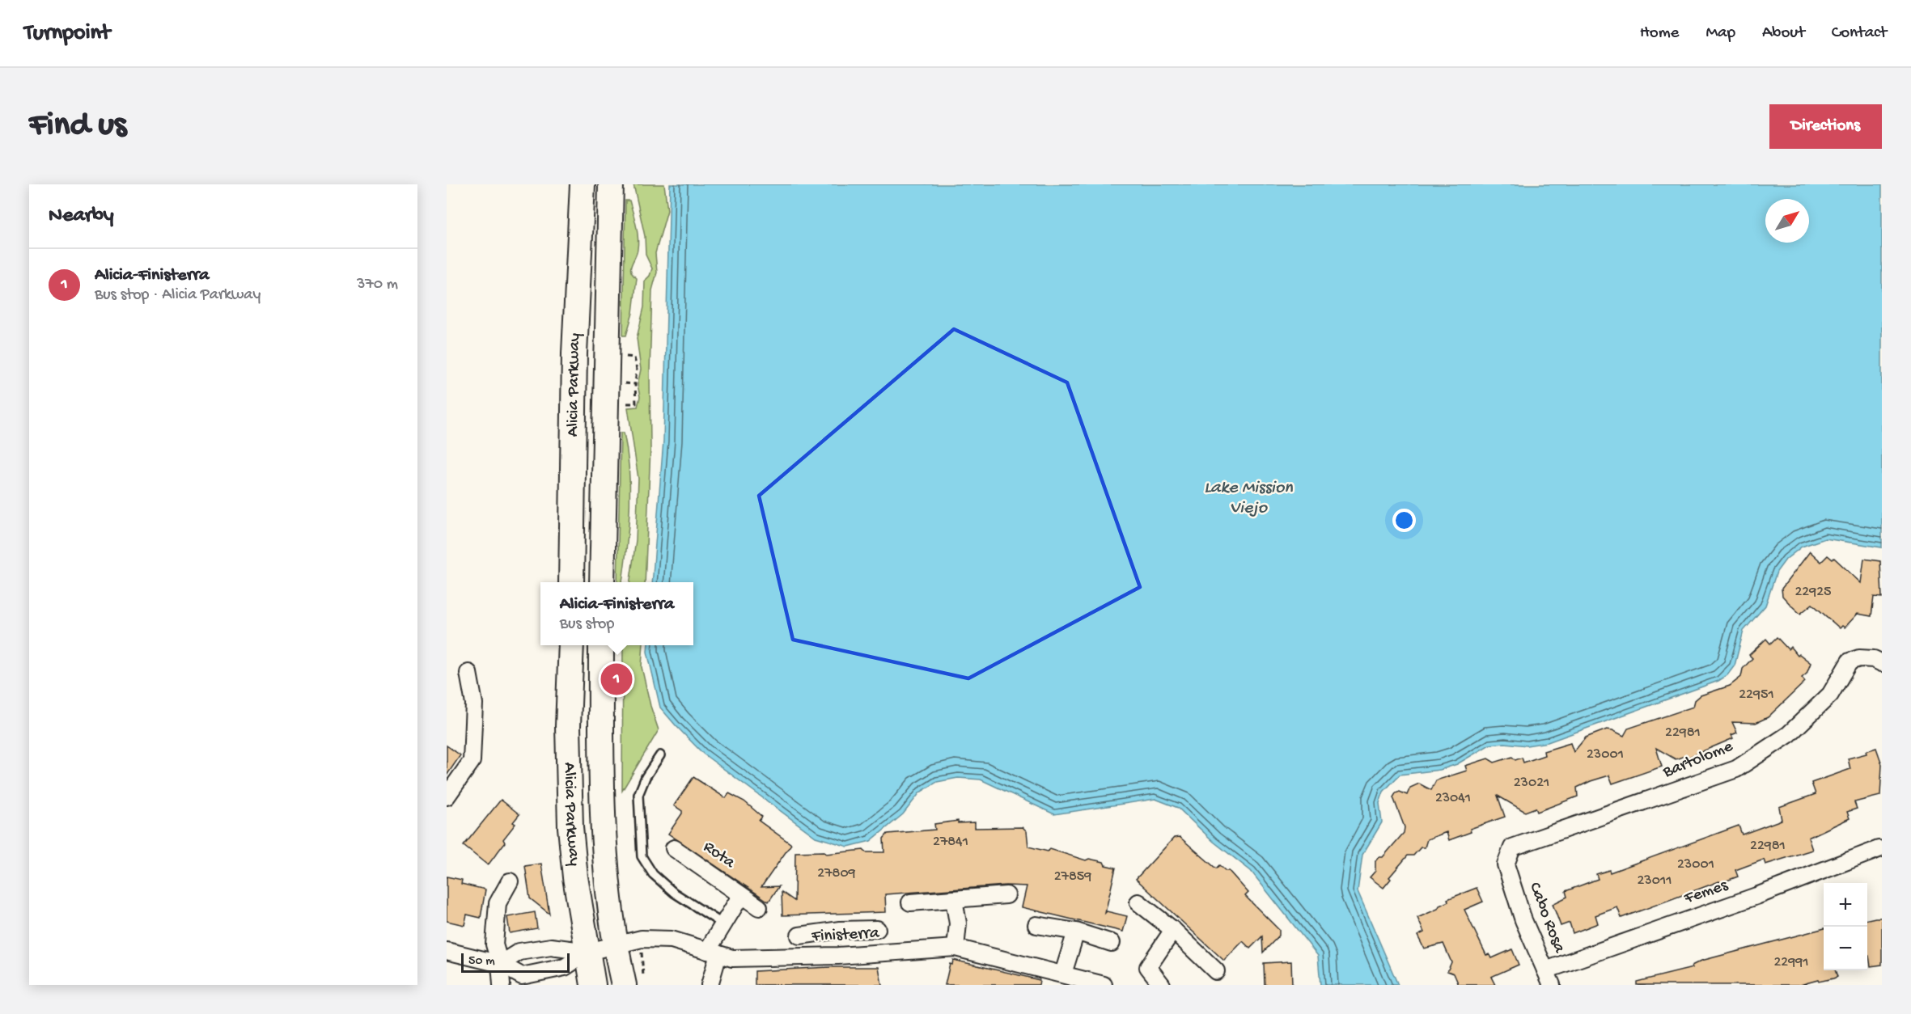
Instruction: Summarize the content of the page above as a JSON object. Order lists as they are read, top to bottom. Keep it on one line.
{"streets":{"main road":["Alicia Parkway"],"street":["Bartolome","Rota","Femes","Cabo Rosa","Finisterra"]},"crossings":[["Alicia Parkway","Finisterra"],["Bartolome","Cabo Rosa"],["Femes","Cabo Rosa"]],"water":["Lake Mission Viejo"],"house_numbers":["22925","22951","22981","23001","23021","23041","27841","22981","23001","27809","27859","23011","22991"],"scale_bar":"50 m","north":"top right","page":{"header":"Turnpoint","nav":["Home","Map","About","Contact"],"buttons":"Directions","title":"Find us","heading":"Nearby","list":[{"mark":"1","name":"Alicia-Finisterra","note":"Bus stop · Alicia Parkway","value":"370 m"}],"popup":["Alicia-Finisterra","Bus stop"],"pins":"1","map_buttons":["+","−"],"scale":"50 m"}}
